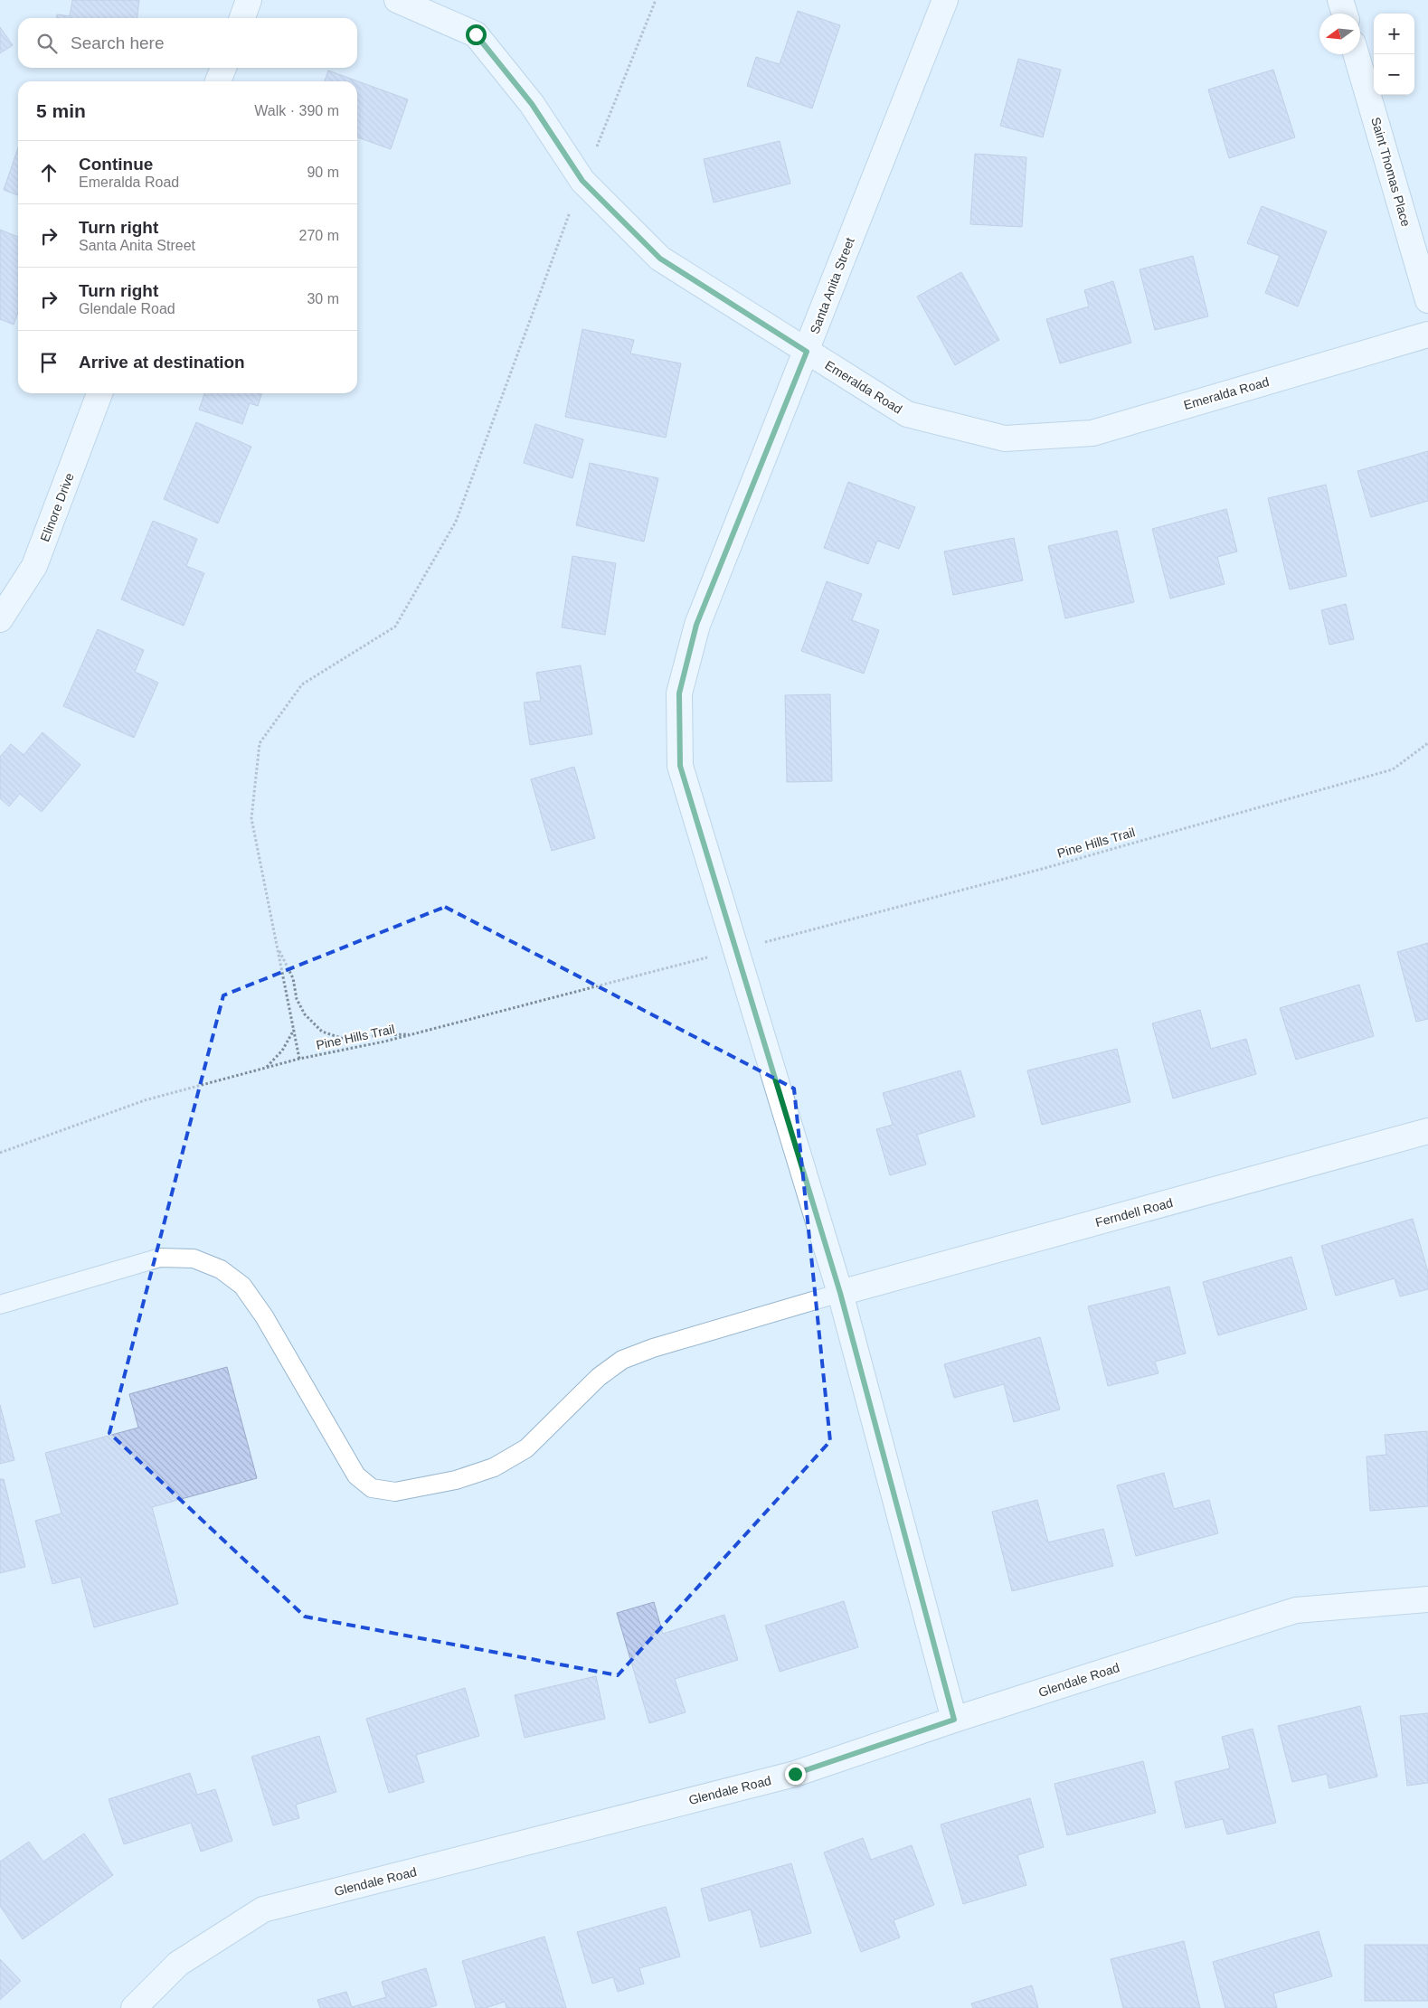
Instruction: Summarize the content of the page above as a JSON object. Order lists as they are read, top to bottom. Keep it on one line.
{"streets":{"street":["Saint Thomas Place","Santa Anita Street","Emeralda Road","Elinore Drive","Ferndell Road","Glendale Road"],"path":["Pine Hills Trail"]},"crossings":[["Santa Anita Street","Emeralda Road"],["Santa Anita Street","Ferndell Road"],["Santa Anita Street","Glendale Road"]],"north":"left","page":{"map_buttons":["+","−"],"search":"Search here","heading":["5 min","Walk · 390 m"],"list":[["Continue","Emeralda Road","90 m"],["Turn right","Santa Anita Street","270 m"],["Turn right","Glendale Road","30 m"],"Arrive at destination"]}}
